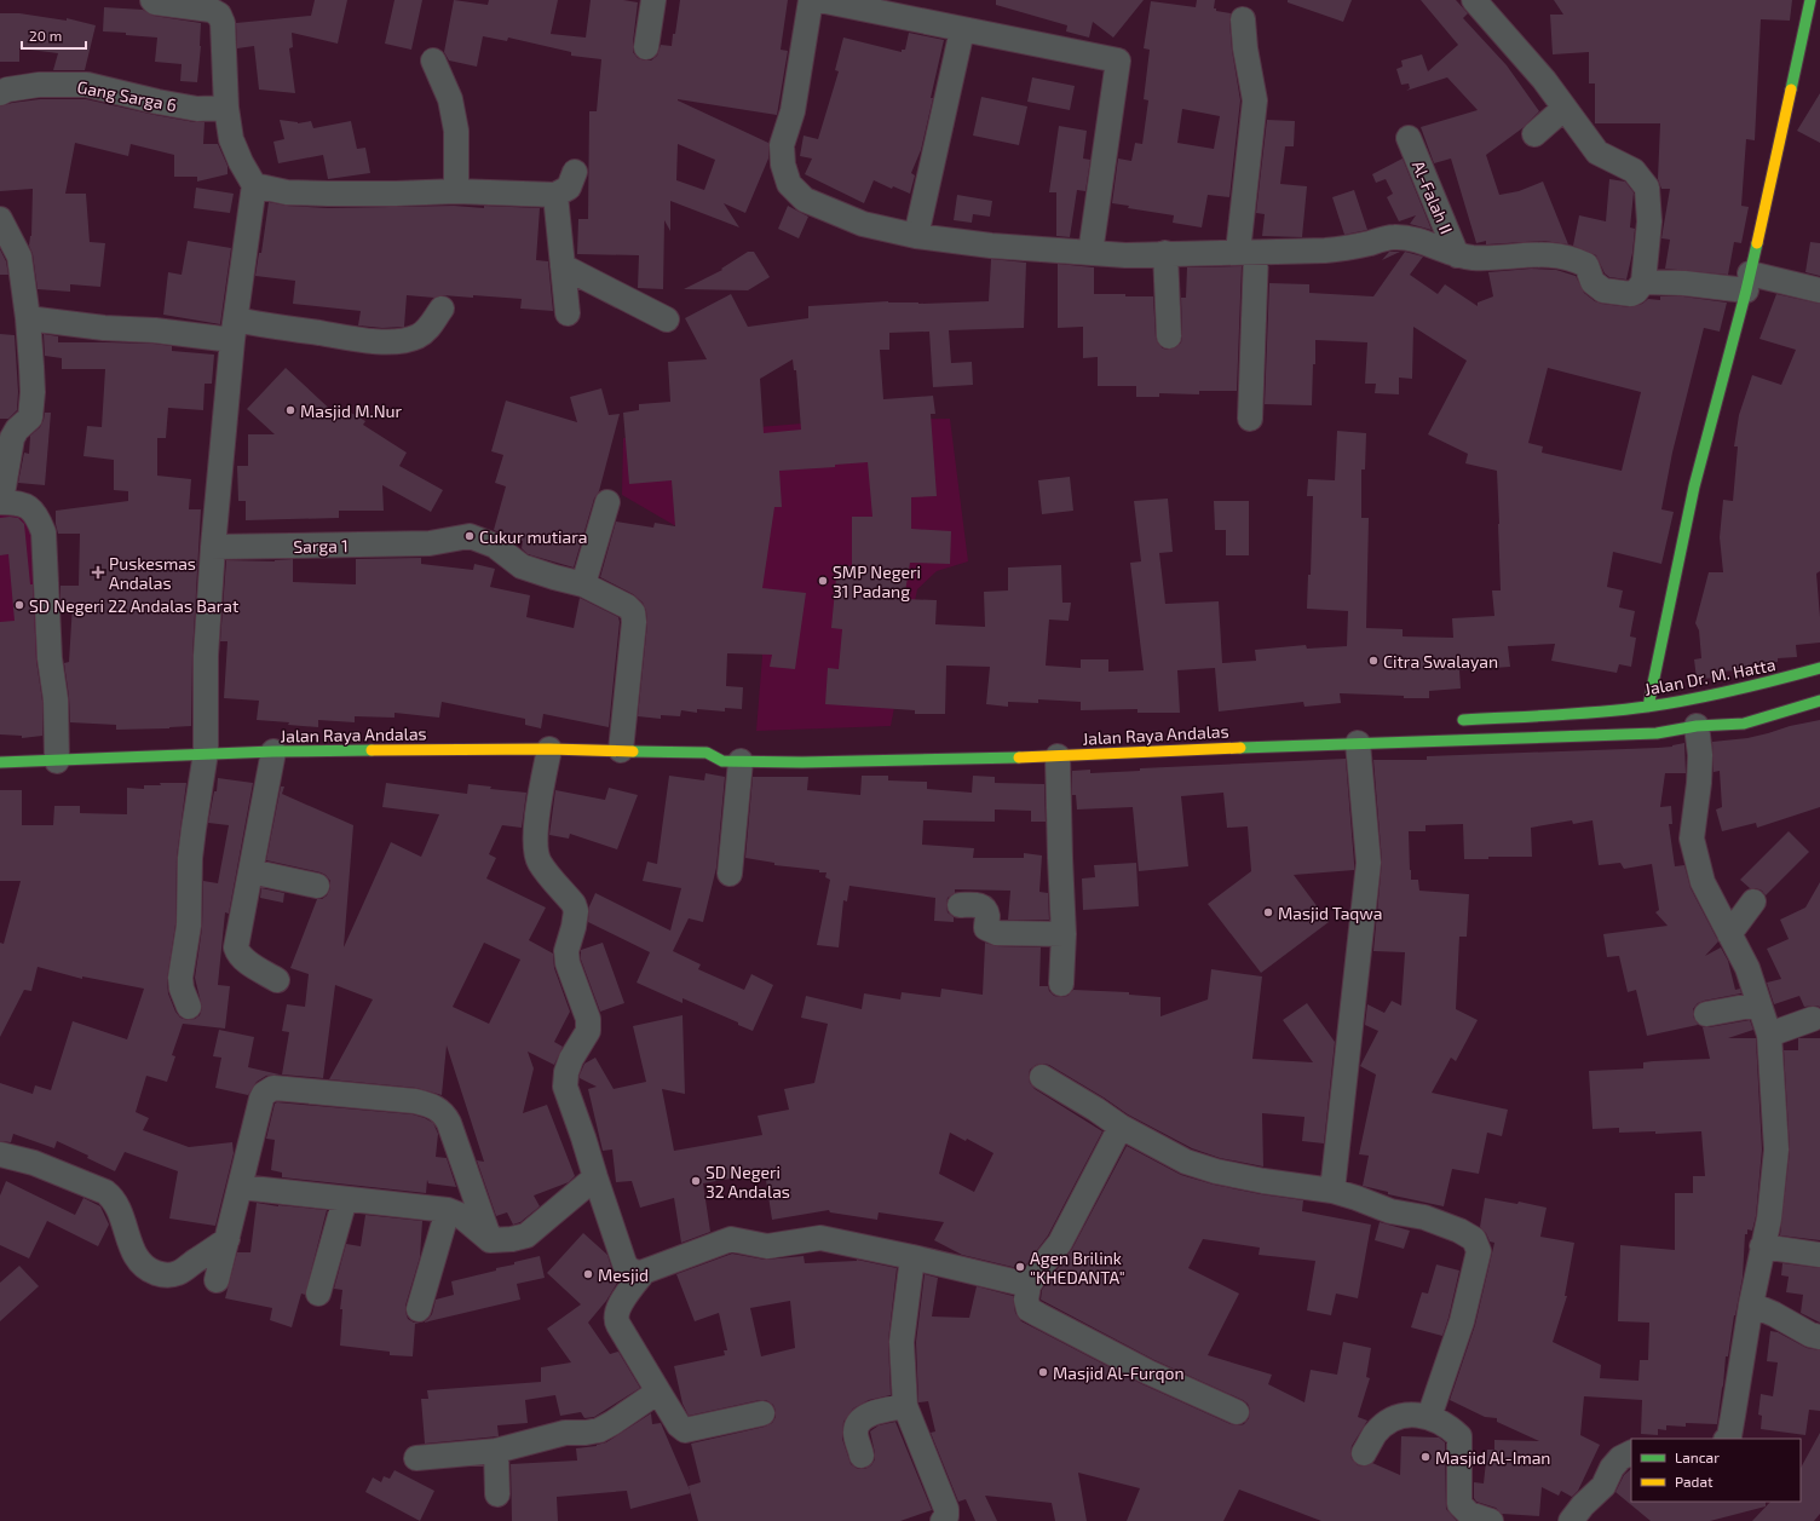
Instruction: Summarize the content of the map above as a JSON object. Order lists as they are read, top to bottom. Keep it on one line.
{"streets":{"main road":["Jalan Dr. M. Hatta","Jalan Raya Andalas"],"street":["Gang Sarga 6","Al-Falah II","Sarga 1"]},"crossings":[["Sarga 1","Jalan Raya Andalas"]],"places":{"other":["Masjid M.Nur","Cukur mutiara","SMP Negeri 31 Padang","SD Negeri 22 Andalas Barat","Citra Swalayan","Masjid Taqwa","SD Negeri 32 Andalas","Agen Brilink \"KHEDANTA\"","Mesjid","Masjid Al-Furqon","Masjid Al-Iman"],"health":["Puskesmas Andalas"]},"legend":["Lancar","Padat"],"scale_bar":"20 m"}
